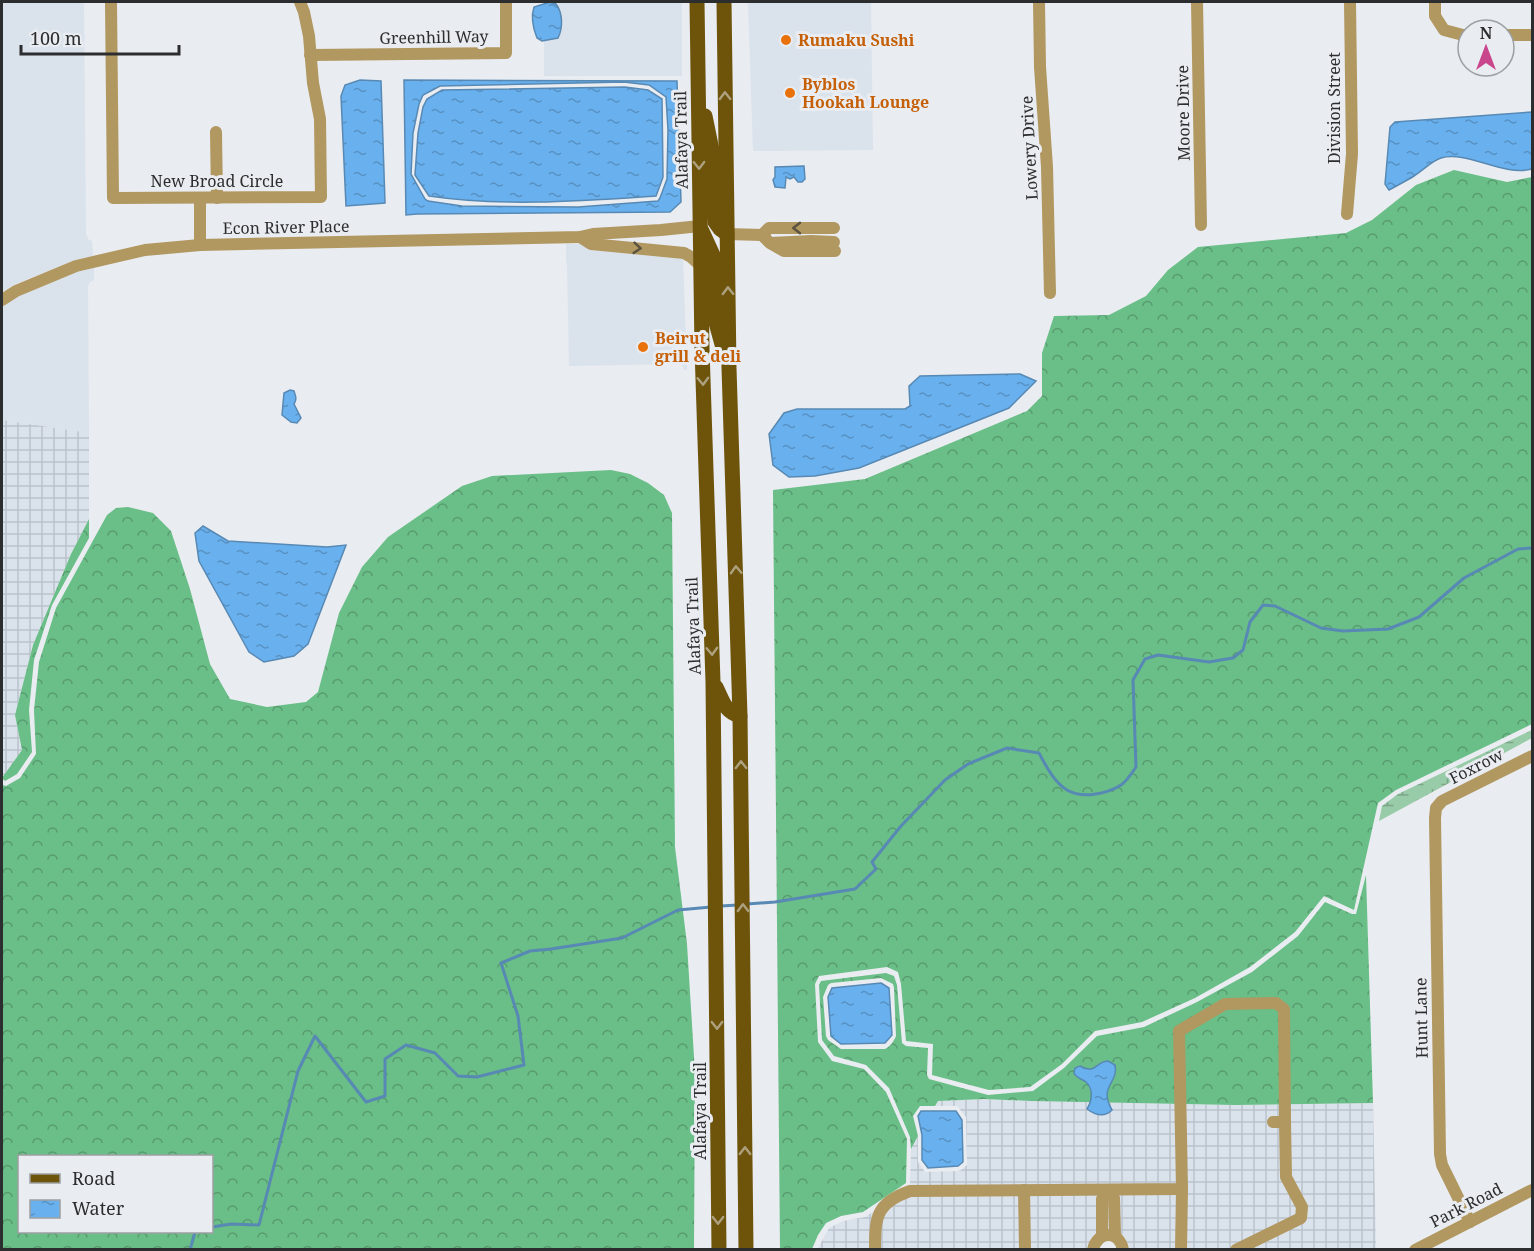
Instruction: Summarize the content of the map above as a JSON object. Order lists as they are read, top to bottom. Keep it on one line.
{"streets":{"main road":["Alafaya Trail"],"street":["Greenhill Way","Division Street","Moore Drive","Lowery Drive","New Broad Circle","Econ River Place","Foxrow","Hunt Lane","Park Road"]},"crossings":[["Greenhill Way","New Broad Circle"],["Alafaya Trail","Econ River Place"],["Foxrow","Hunt Lane"],["Hunt Lane","Park Road"]],"places":["Rumaku Sushi","Byblos Hookah Lounge","Beirut grill & deli"],"legend":["Road","Water"],"scale_bar":"100 m","north":"top"}
